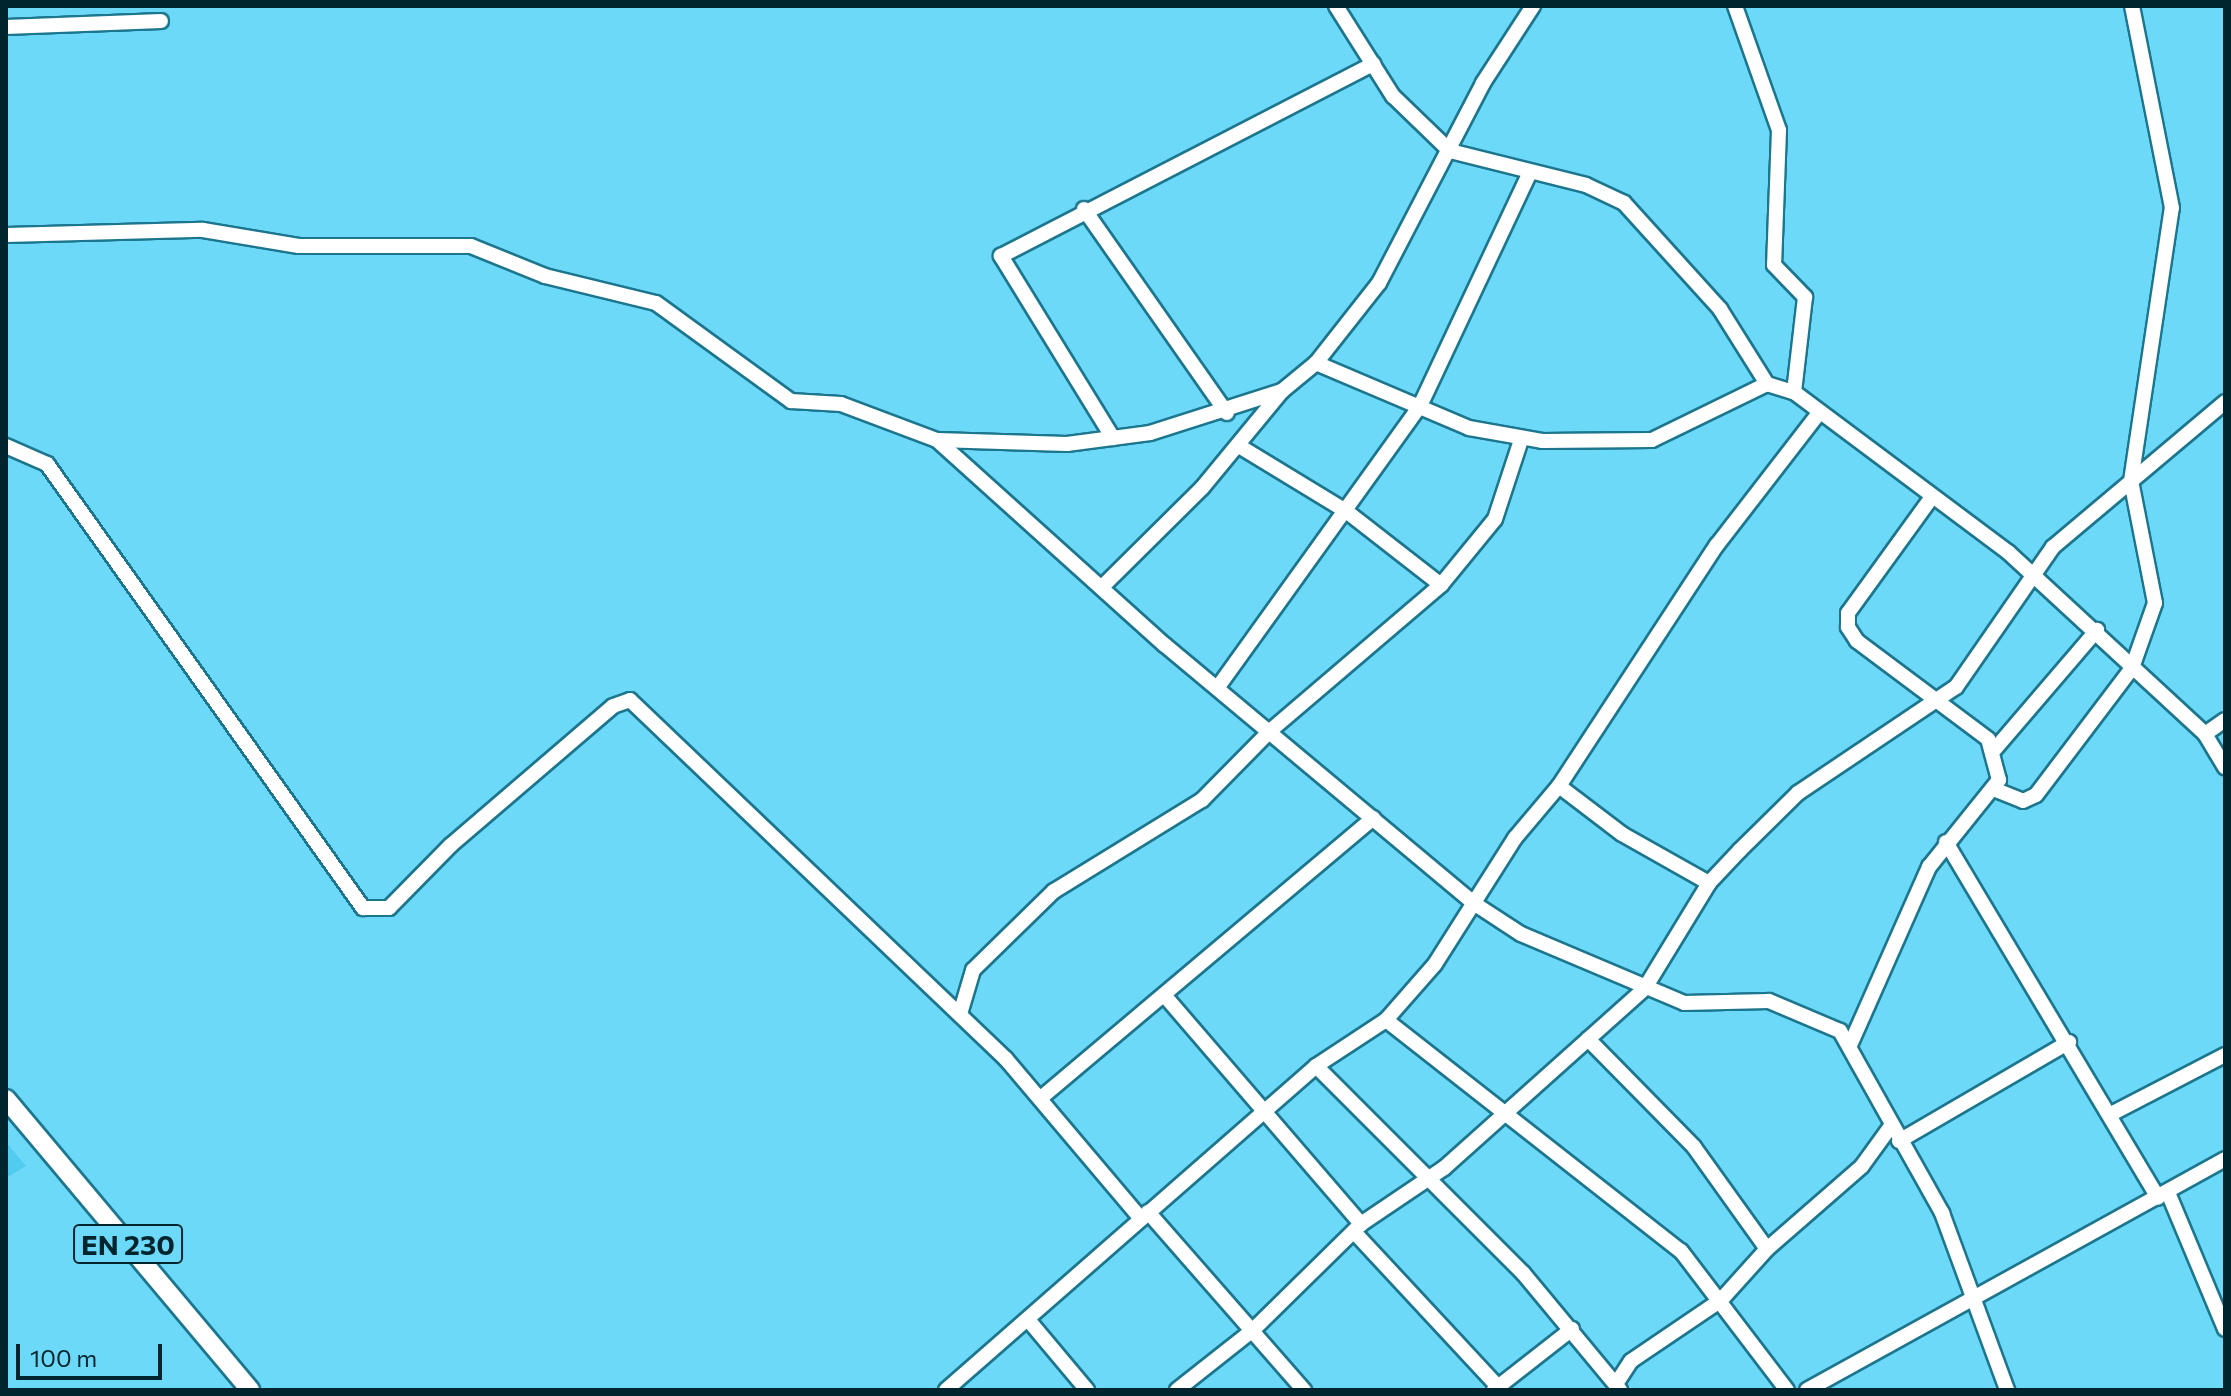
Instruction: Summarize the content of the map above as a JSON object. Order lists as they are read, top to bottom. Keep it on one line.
{"streets":{"main road":["EN 230"]},"scale_bar":"100 m"}
